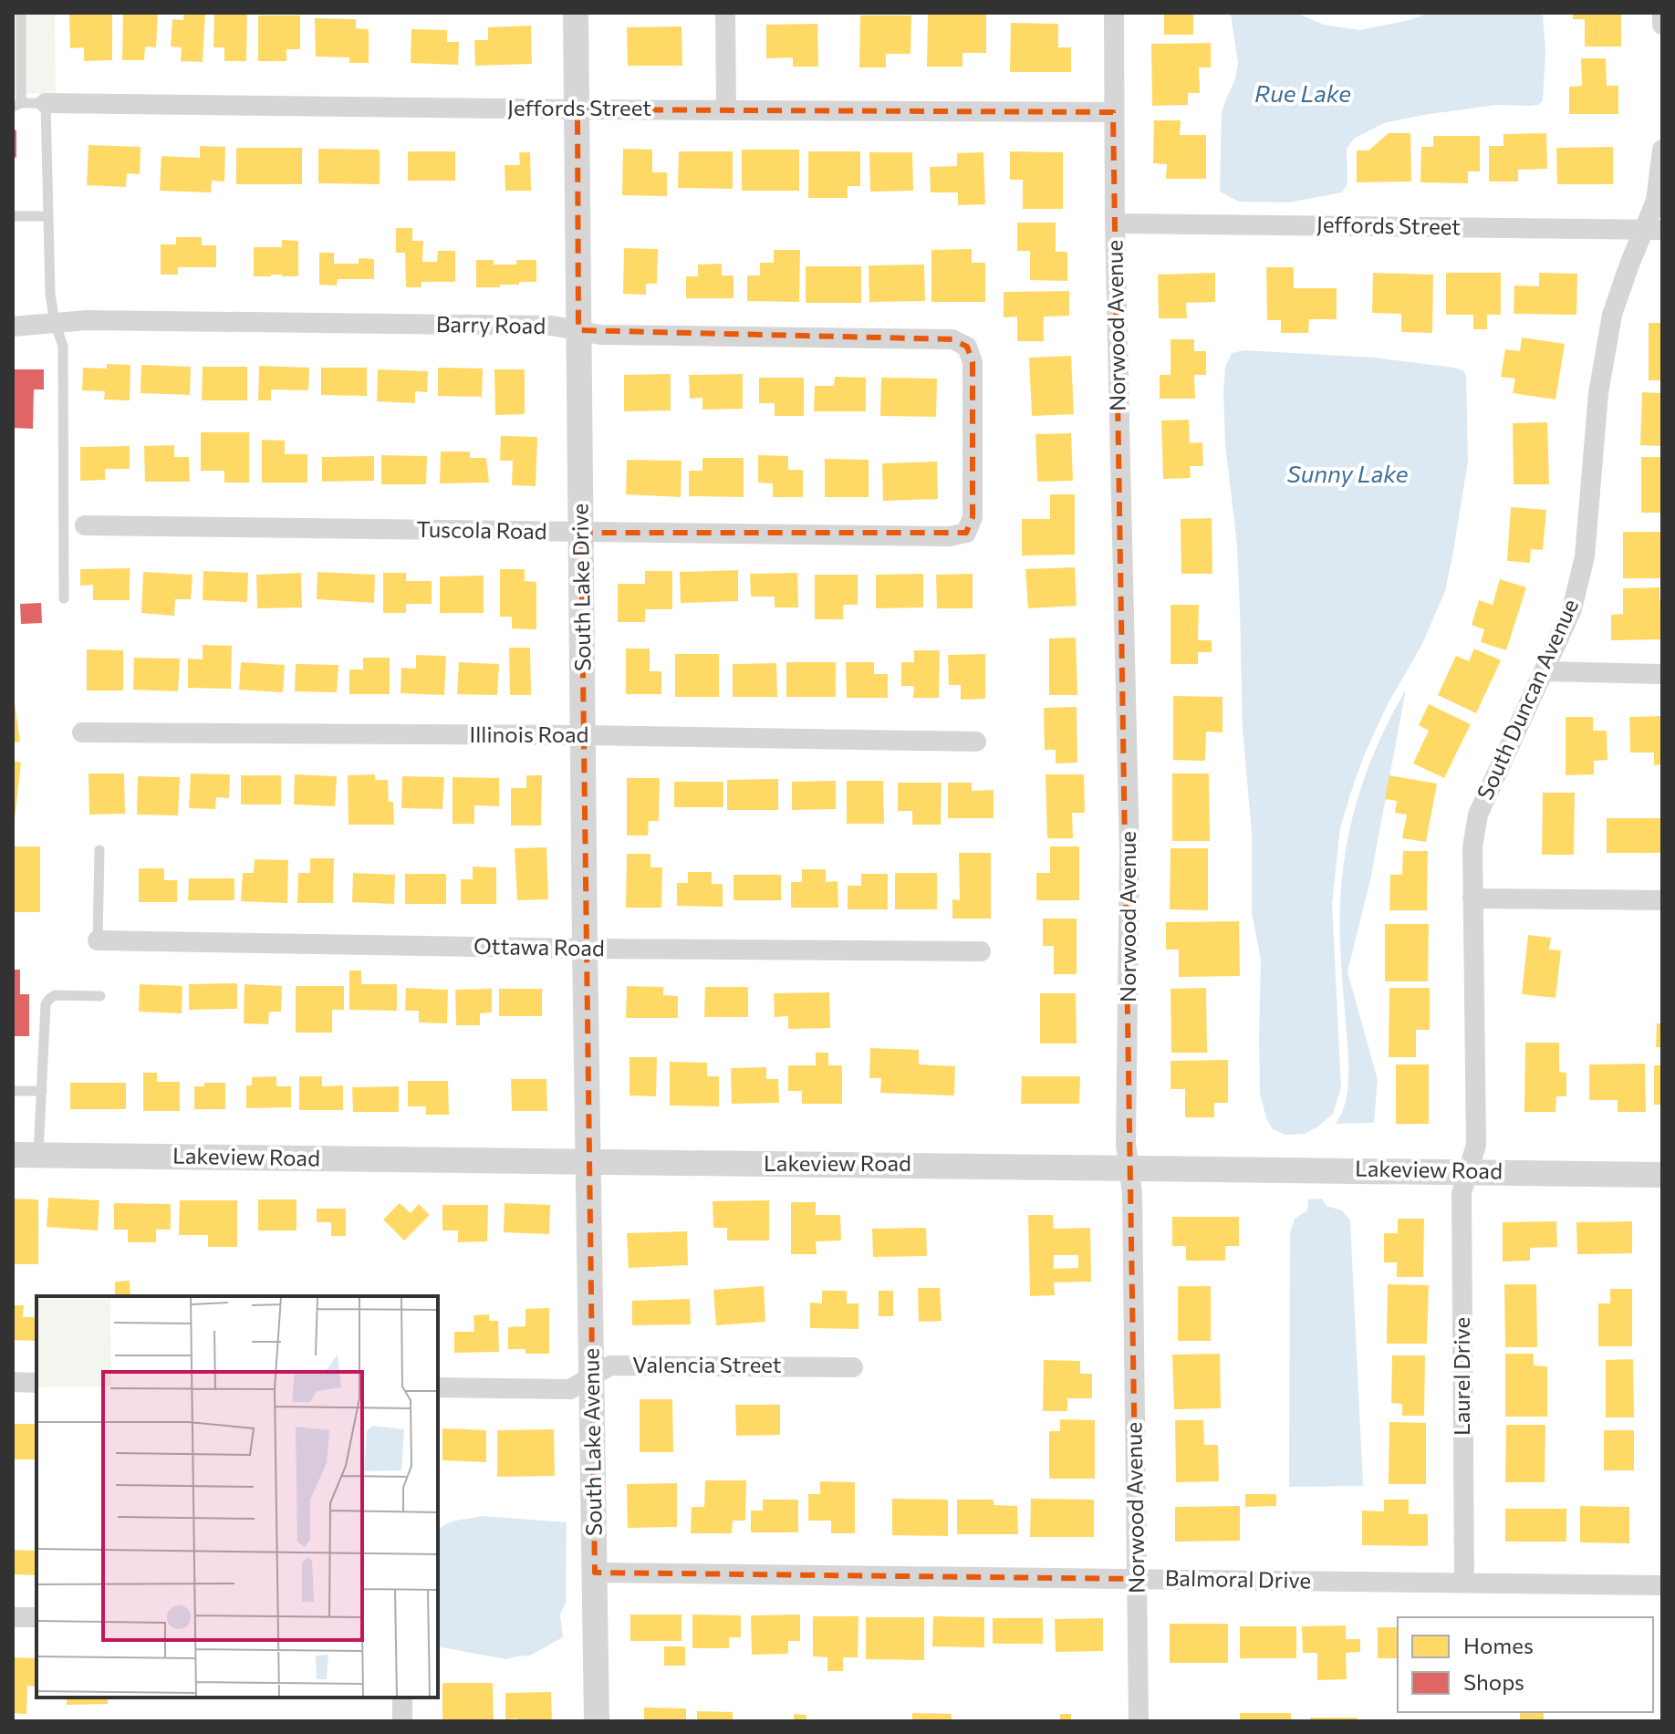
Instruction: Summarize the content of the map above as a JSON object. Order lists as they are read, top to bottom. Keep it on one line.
{"streets":{"street":["Jeffords Street","Barry Road","Norwood Avenue","Tuscola Road","South Lake Drive","South Duncan Avenue","Illinois Road","Ottawa Road","Lakeview Road","Valencia Street","Laurel Drive","South Lake Avenue","Balmoral Drive"]},"crossings":[["Jeffords Street","Norwood Avenue"],["Jeffords Street","South Lake Drive"],["Jeffords Street","South Duncan Avenue"],["Barry Road","Tuscola Road"],["Barry Road","South Lake Drive"],["Norwood Avenue","Lakeview Road"],["Norwood Avenue","Balmoral Drive"],["Tuscola Road","South Lake Drive"],["South Lake Drive","Illinois Road"],["South Lake Drive","Ottawa Road"],["South Lake Drive","Lakeview Road"],["South Lake Drive","South Lake Avenue"],["South Duncan Avenue","Lakeview Road"],["South Duncan Avenue","Laurel Drive"],["Lakeview Road","Laurel Drive"],["Lakeview Road","South Lake Avenue"],["Valencia Street","South Lake Avenue"],["Laurel Drive","Balmoral Drive"],["South Lake Avenue","Balmoral Drive"]],"water":["Rue Lake","Sunny Lake"],"legend":["Homes","Shops"]}
